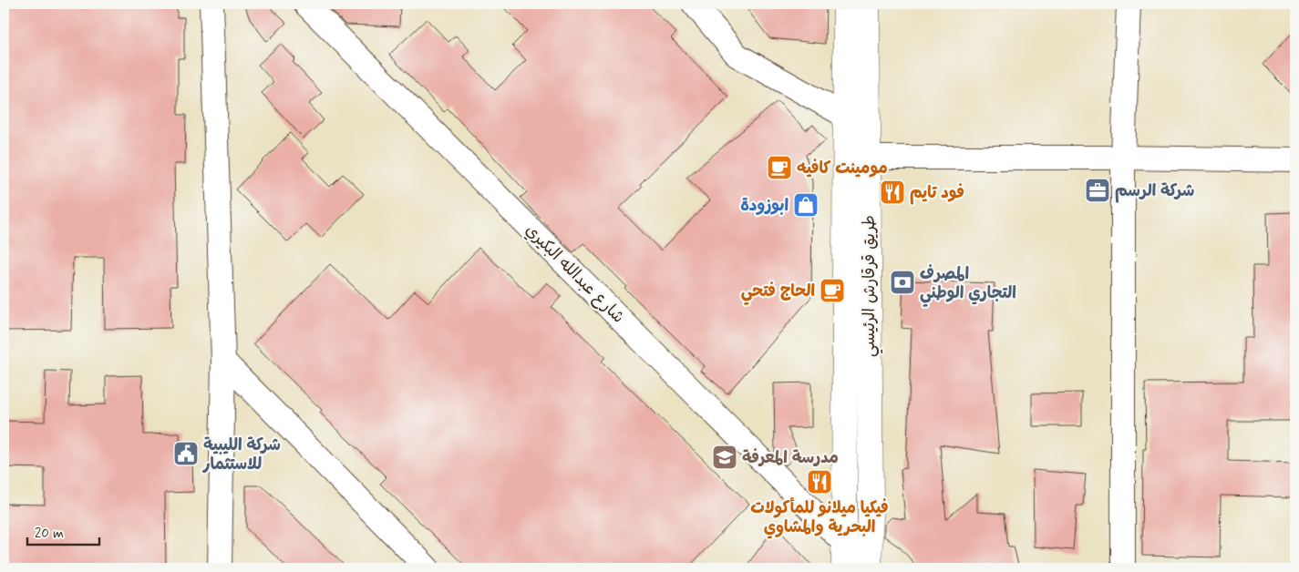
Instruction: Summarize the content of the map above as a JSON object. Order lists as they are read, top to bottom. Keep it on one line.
{"streets":{"main road":["طريق قرقارش الرئيسي"],"street":["شارع عبدالله البكيري"]},"crossings":[["شارع عبدالله البكيري","طريق قرقارش الرئيسي"]],"places":{"cafe":["مومينت كافيه","الحاج فتحي"],"office":["شركة الرسم"],"restaurant":["فود تايم","فيكيا ميلانو للمأكولات البحرية والمشاوي"],"shop":["ابوزودة"],"bank":["المصرف التجاري الوطني"],"public building":["شركة الليبية للاستثمار"],"school or university":["مدرسة المعرفة"]},"scale_bar":"20 m"}
